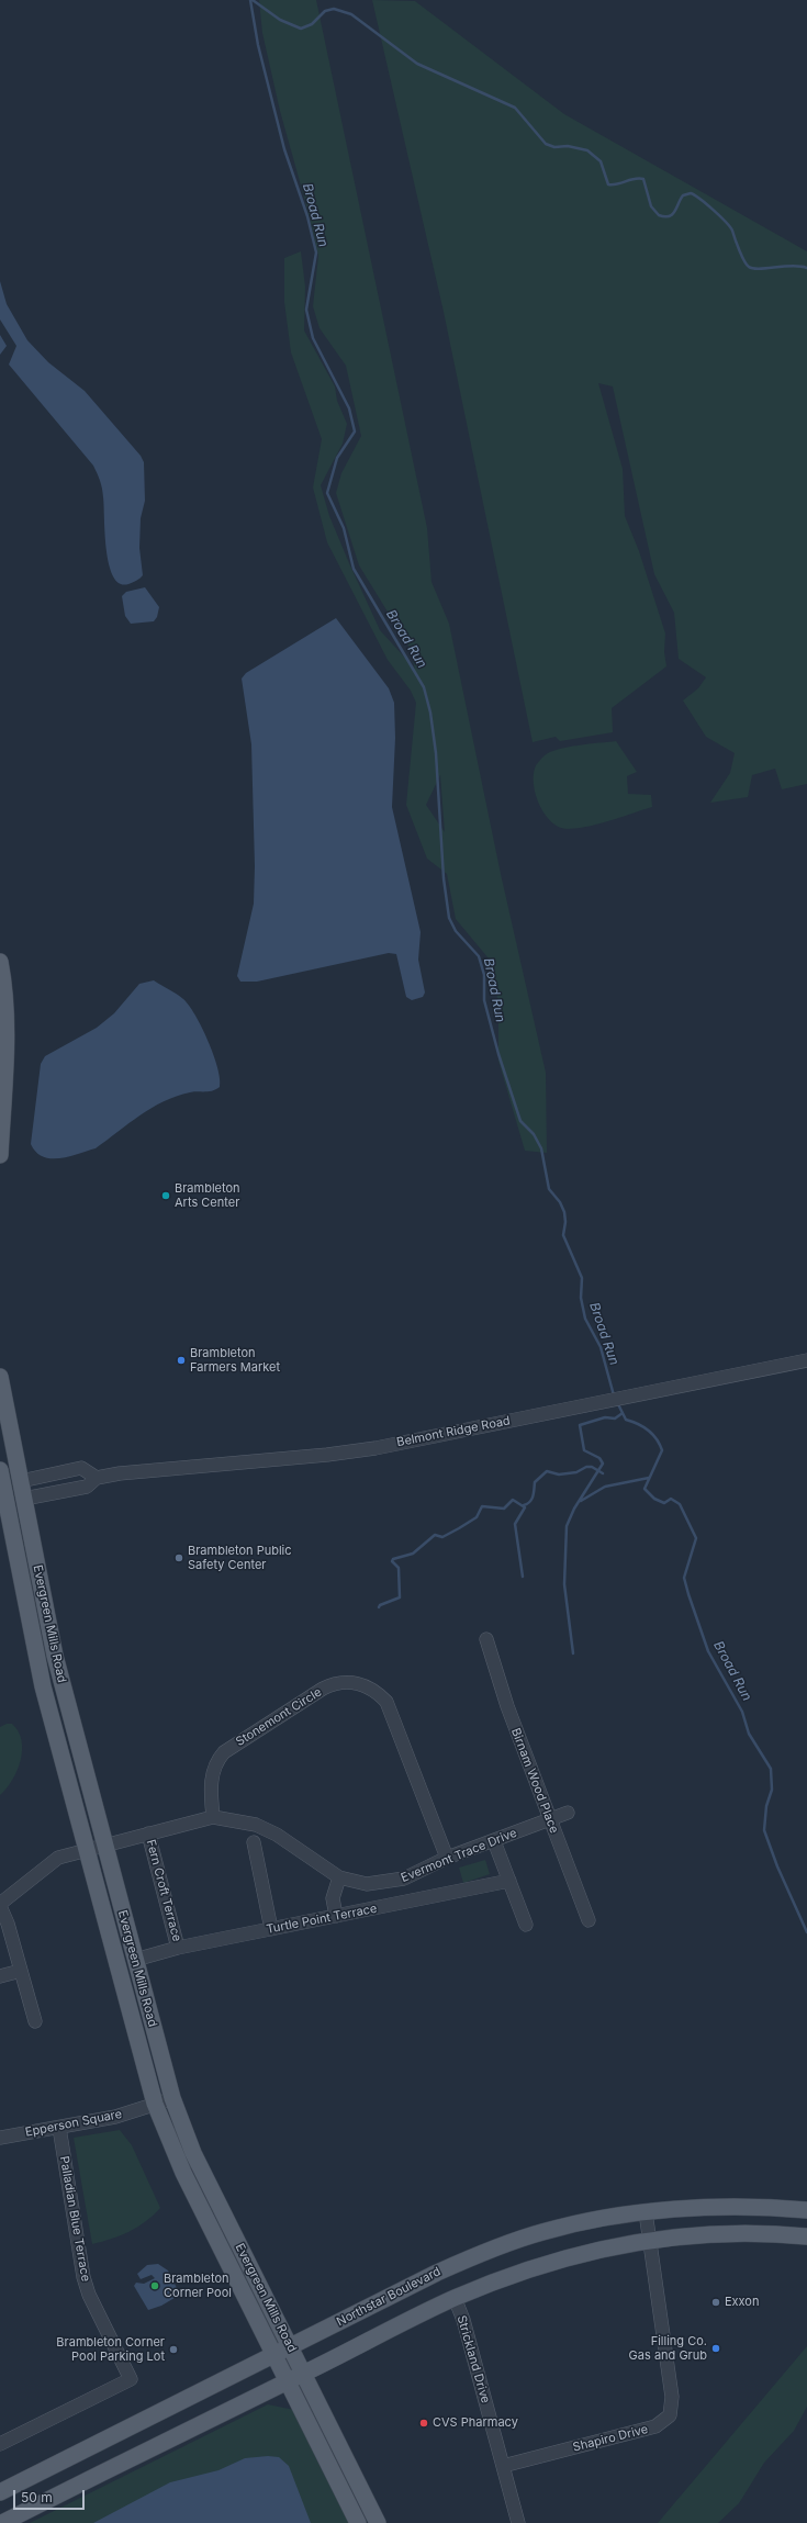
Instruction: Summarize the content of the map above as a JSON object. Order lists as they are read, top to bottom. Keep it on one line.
{"streets":{"main road":["Belmont Ridge Road","Evergreen Mills Road","Northstar Boulevard"],"street":["Stonemont Circle","Birnam Wood Place","Evermont Trace Drive","Fern Croft Terrace","Turtle Point Terrace","Epperson Square","Palladian Blue Terrace","Strickland Drive","Shapiro Drive"]},"crossings":[["Belmont Ridge Road","Evergreen Mills Road"],["Evergreen Mills Road","Evermont Trace Drive"],["Evergreen Mills Road","Turtle Point Terrace"],["Evergreen Mills Road","Epperson Square"],["Evergreen Mills Road","Northstar Boulevard"],["Stonemont Circle","Evermont Trace Drive"],["Birnam Wood Place","Evermont Trace Drive"],["Evermont Trace Drive","Fern Croft Terrace"],["Fern Croft Terrace","Turtle Point Terrace"],["Epperson Square","Palladian Blue Terrace"],["Northstar Boulevard","Shapiro Drive"],["Strickland Drive","Shapiro Drive"]],"water":["Broad Run"],"places":["Brambleton Arts Center","Brambleton Farmers Market","Brambleton Public Safety Center","Brambleton Corner Pool","Exxon","Filling Co. Gas and Grub","Brambleton Corner Pool Parking Lot","CVS Pharmacy"],"scale_bar":"50 m"}
